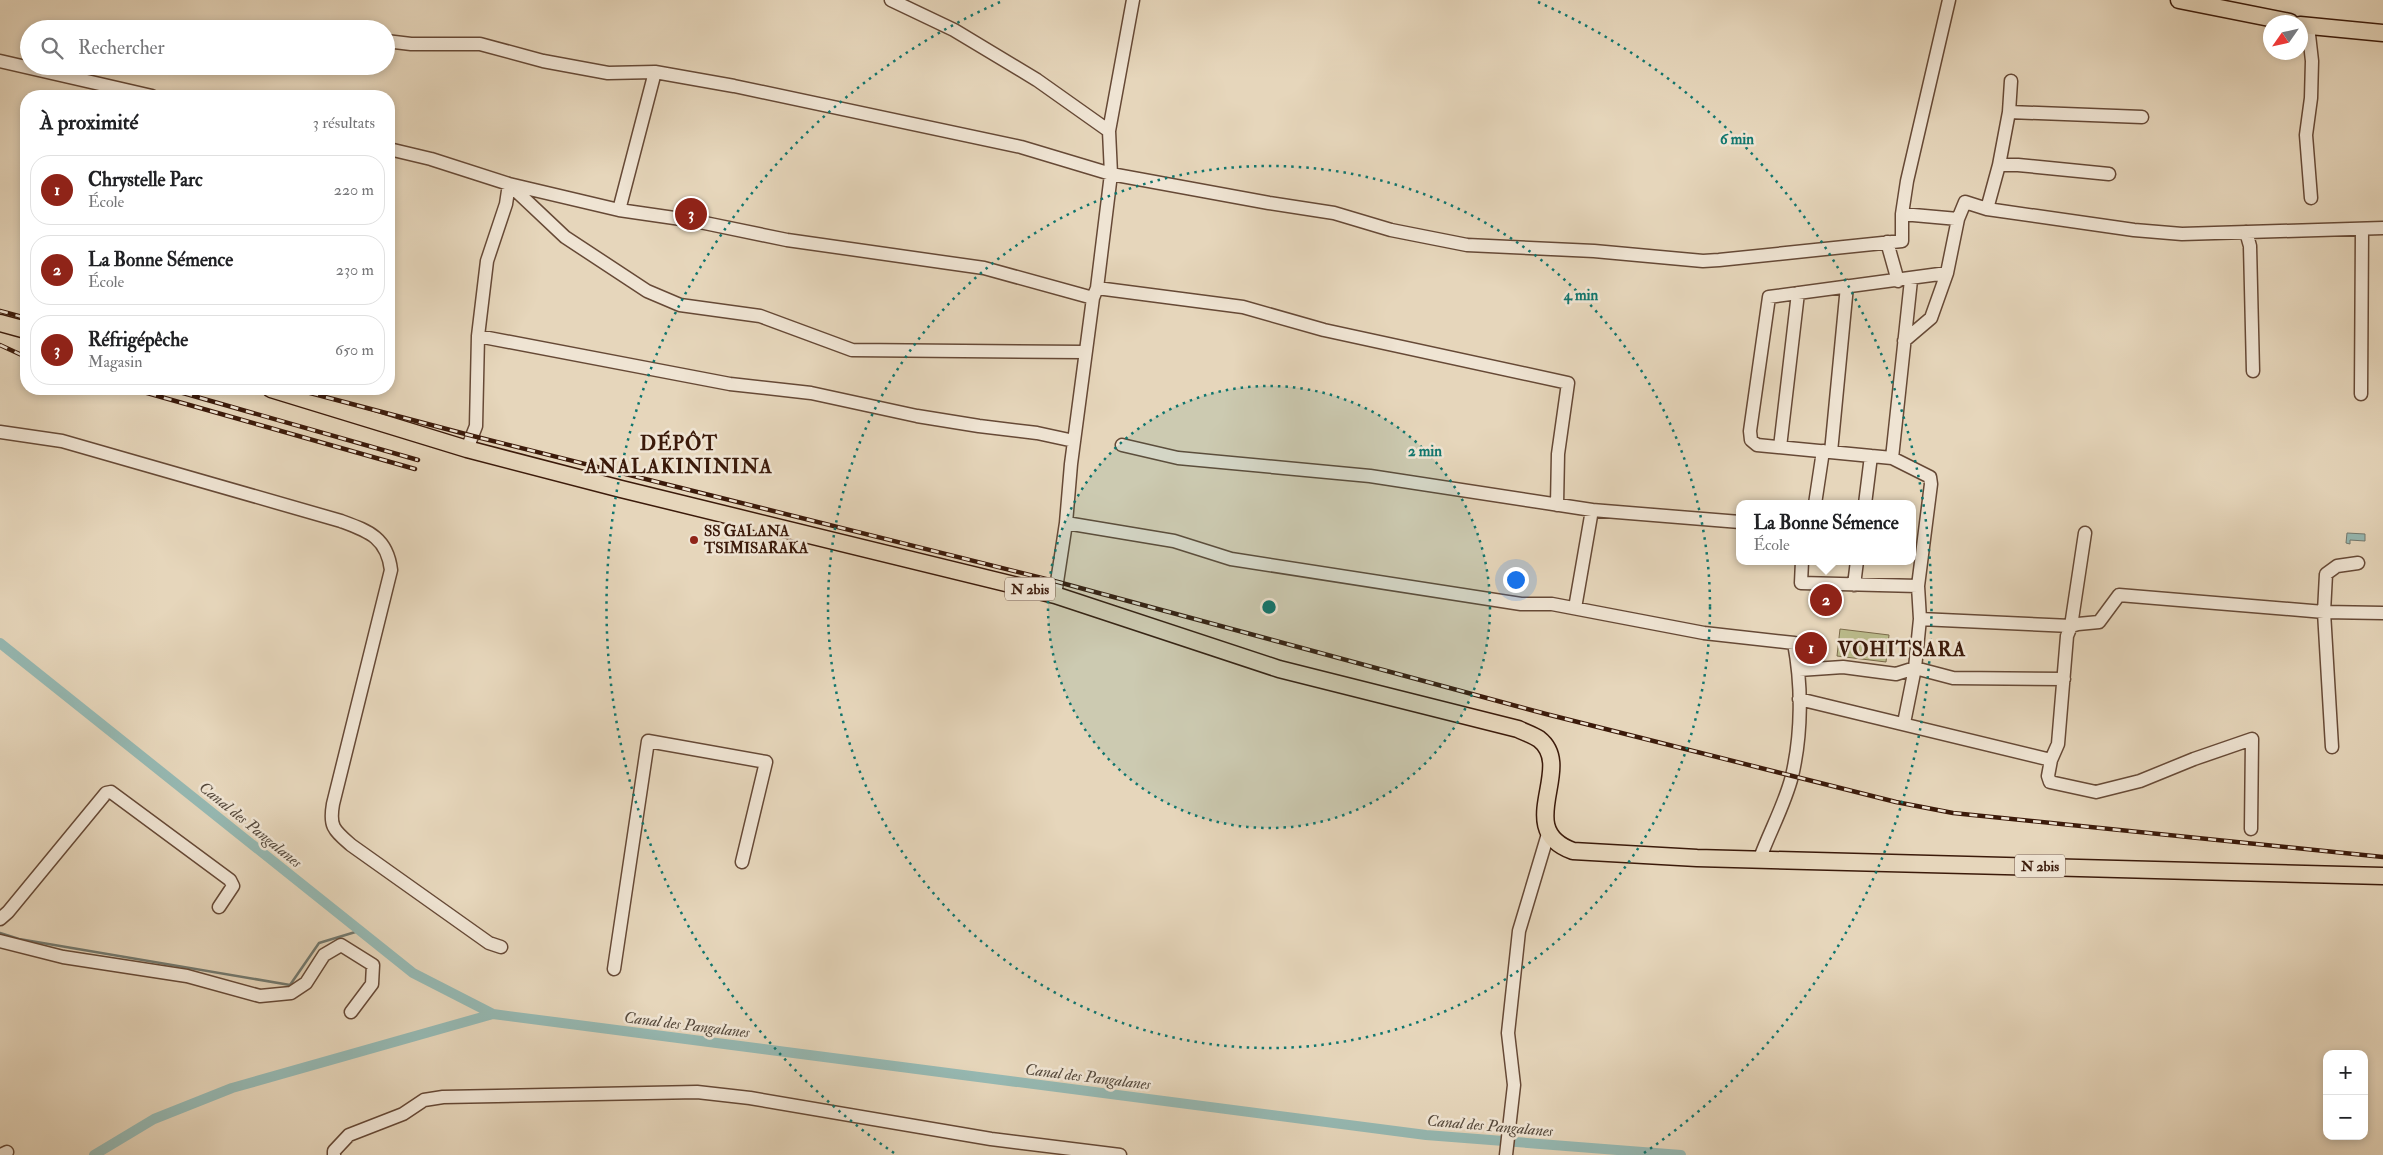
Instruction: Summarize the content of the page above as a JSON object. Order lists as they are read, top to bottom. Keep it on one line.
{"streets":{"main road":["N 2bis"]},"districts":["DÉPÔT ANALAKINININA","VOHITSARA"],"water":["Canal des Pangalanes"],"places":["SS GALANA TSIMISARAKA"],"north":"bottom left","page":{"search":"Rechercher","heading":["À proximité","3 résultats"],"list":[{"mark":"1","name":"Chrystelle Parc","note":"École","value":"220 m"},{"mark":"2","name":"La Bonne Sémence","note":"École","value":"230 m"},{"mark":"3","name":"Réfrigépêche","note":"Magasin","value":"650 m"}],"pins":["3","2","1"],"popup":["La Bonne Sémence","École"],"map_buttons":["+","−"]},"rings":["6 min","4 min","2 min"]}
